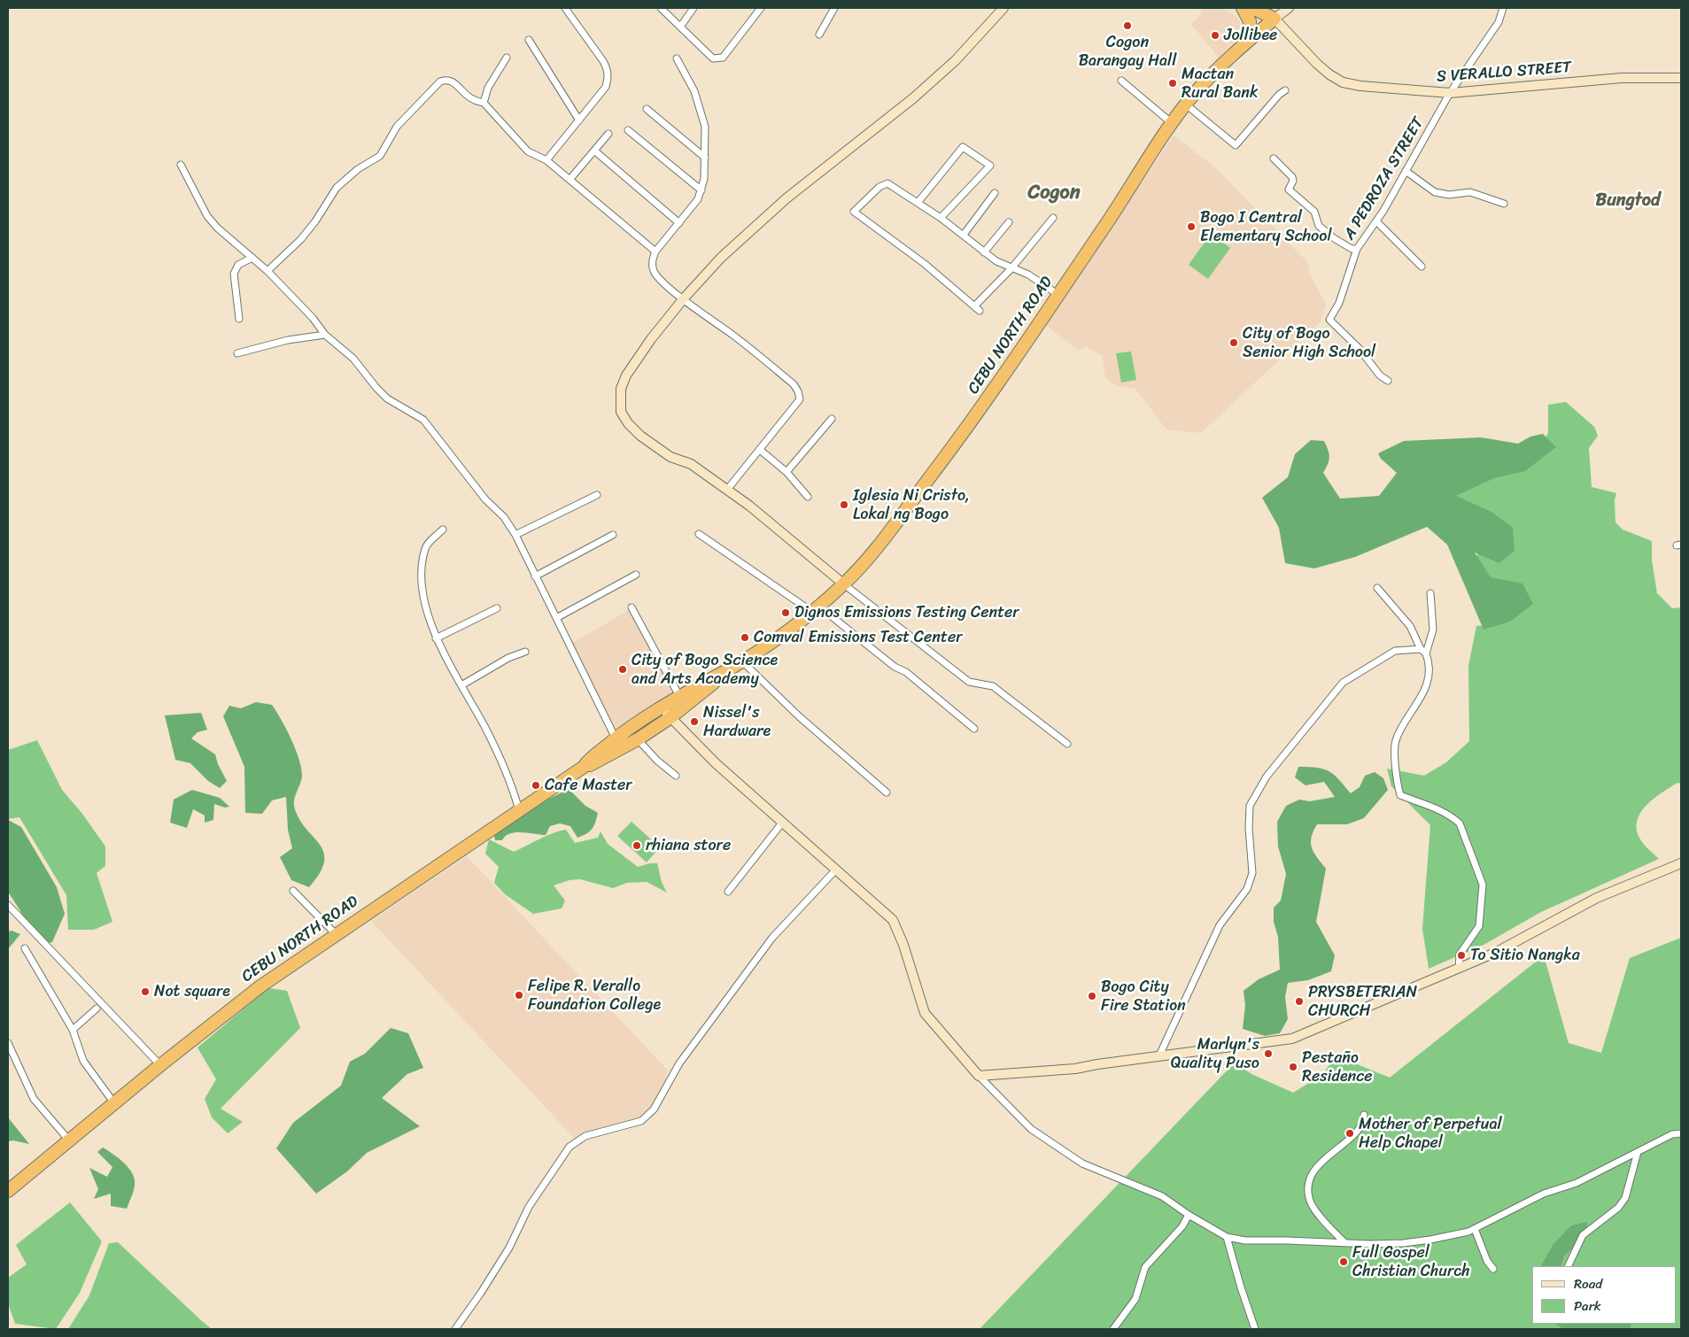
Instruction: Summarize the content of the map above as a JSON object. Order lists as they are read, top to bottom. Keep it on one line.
{"streets":{"highway":["CEBU NORTH ROAD"],"street":["S VERALLO STREET","A PEDROZA STREET"]},"crossings":[["S VERALLO STREET","A PEDROZA STREET"],["S VERALLO STREET","CEBU NORTH ROAD"]],"districts":["Cogon","Bungtod"],"places":["Cogon Barangay Hall","Jollibee","Mactan Rural Bank","Bogo I Central Elementary School","City of Bogo Senior High School","Iglesia Ni Cristo, Lokal ng Bogo","Dignos Emissions Testing Center","Comval Emissions Test Center","City of Bogo Science and Arts Academy","Nissel's Hardware","Cafe Master","rhiana store","To Sitio Nangka","Not square","Felipe R. Verallo Foundation College","Bogo City Fire Station","PRYSBETERIAN CHURCH","Marlyn's Quality Puso","Pestaño Residence","Mother of Perpetual Help Chapel","Full Gospel Christian Church"],"legend":["Road","Park"]}
